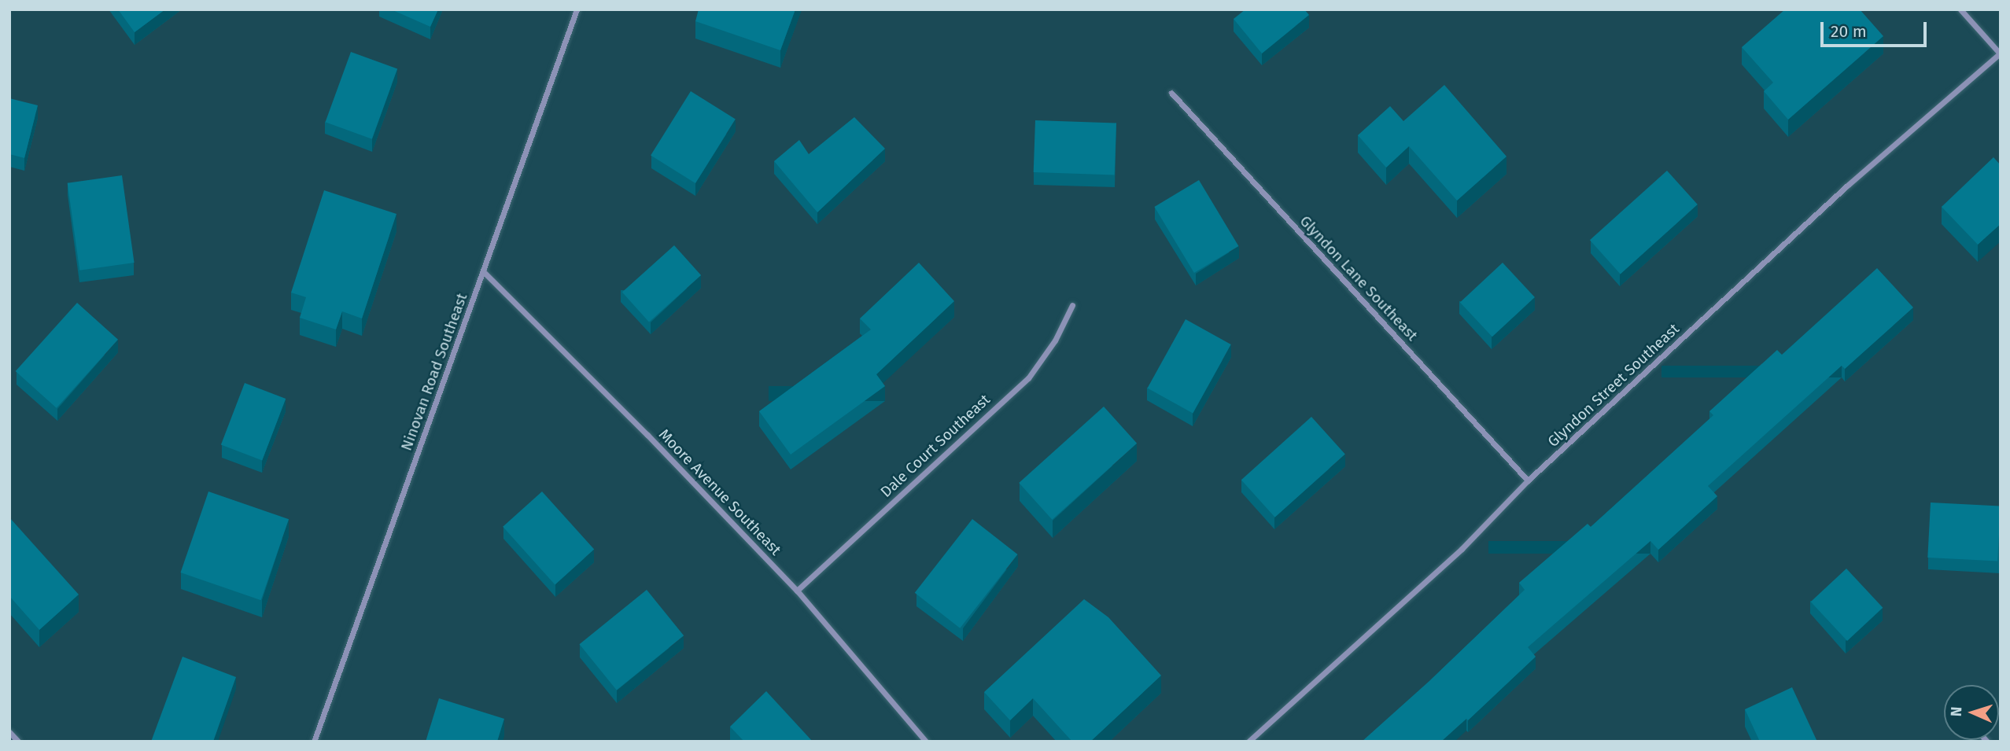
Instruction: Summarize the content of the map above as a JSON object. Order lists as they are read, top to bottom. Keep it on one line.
{"streets":{"street":["Glyndon Lane Southeast","Ninovan Road Southeast","Glyndon Street Southeast","Dale Court Southeast","Moore Avenue Southeast"]},"crossings":[["Glyndon Lane Southeast","Glyndon Street Southeast"],["Ninovan Road Southeast","Moore Avenue Southeast"],["Dale Court Southeast","Moore Avenue Southeast"]],"scale_bar":"20 m","north":"left"}
